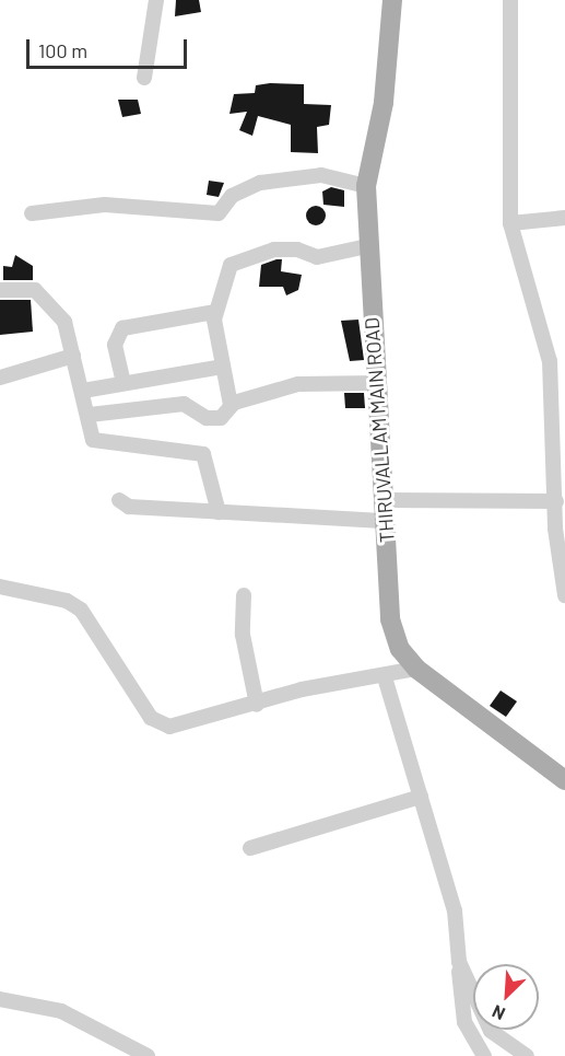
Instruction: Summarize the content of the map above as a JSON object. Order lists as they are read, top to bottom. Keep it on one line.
{"streets":{"main road":["THIRUVALLAM MAIN ROAD"]},"scale_bar":"100 m","north":"bottom left"}
